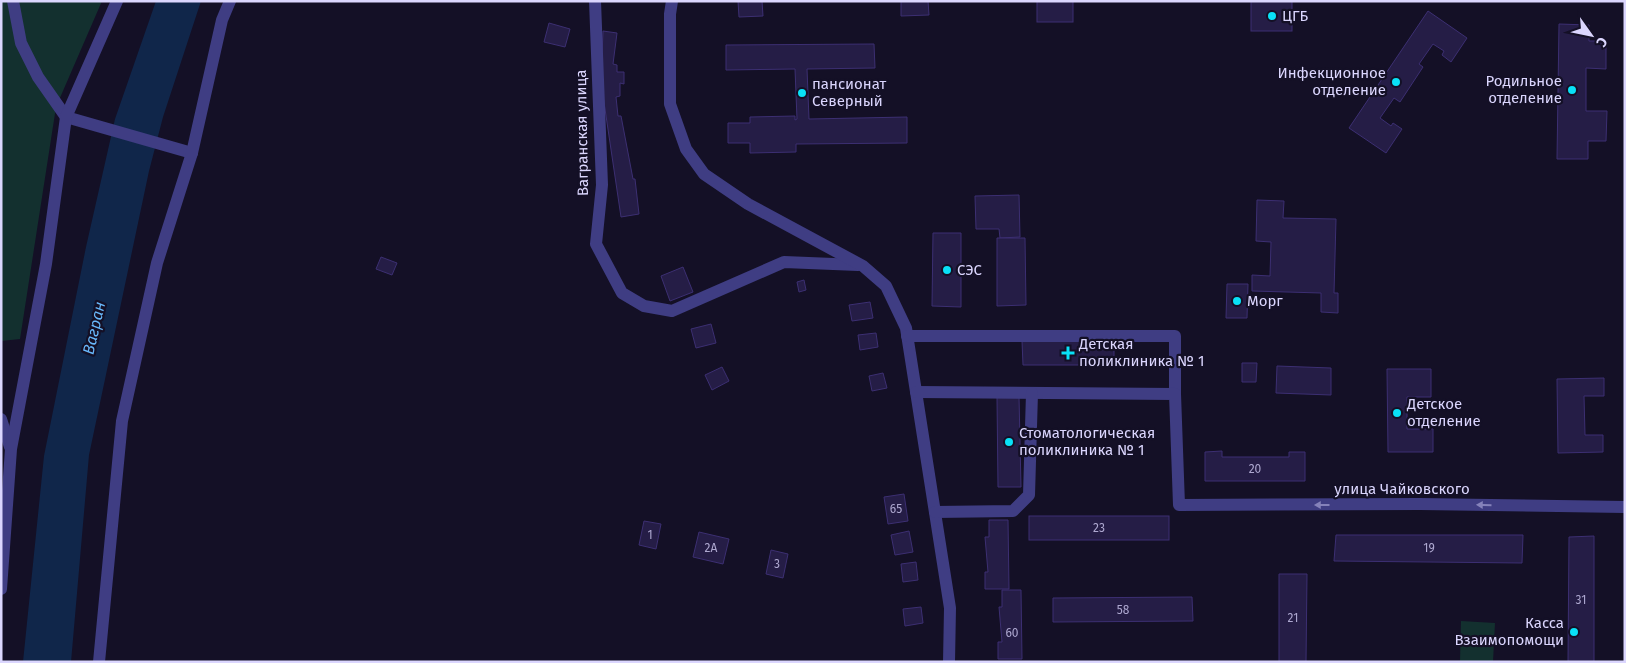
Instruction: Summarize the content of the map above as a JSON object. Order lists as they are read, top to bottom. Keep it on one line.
{"streets":{"street":["Вагранская улица","улица Чайковского"]},"one_way":["улица Чайковского"],"water":["Вагран"],"places":{"other":["ЦГБ","Инфекционное отделение","Родильное отделение","пансионат Северный","СЭС","Морг","Детское отделение","Стоматологическая поликлиника № 1","Касса Взаимопомощи"],"health":["Детская поликлиника № 1"]},"house_numbers":["20","65","23","1","2А","19","3","31","58","21","60"],"north":"bottom right"}
